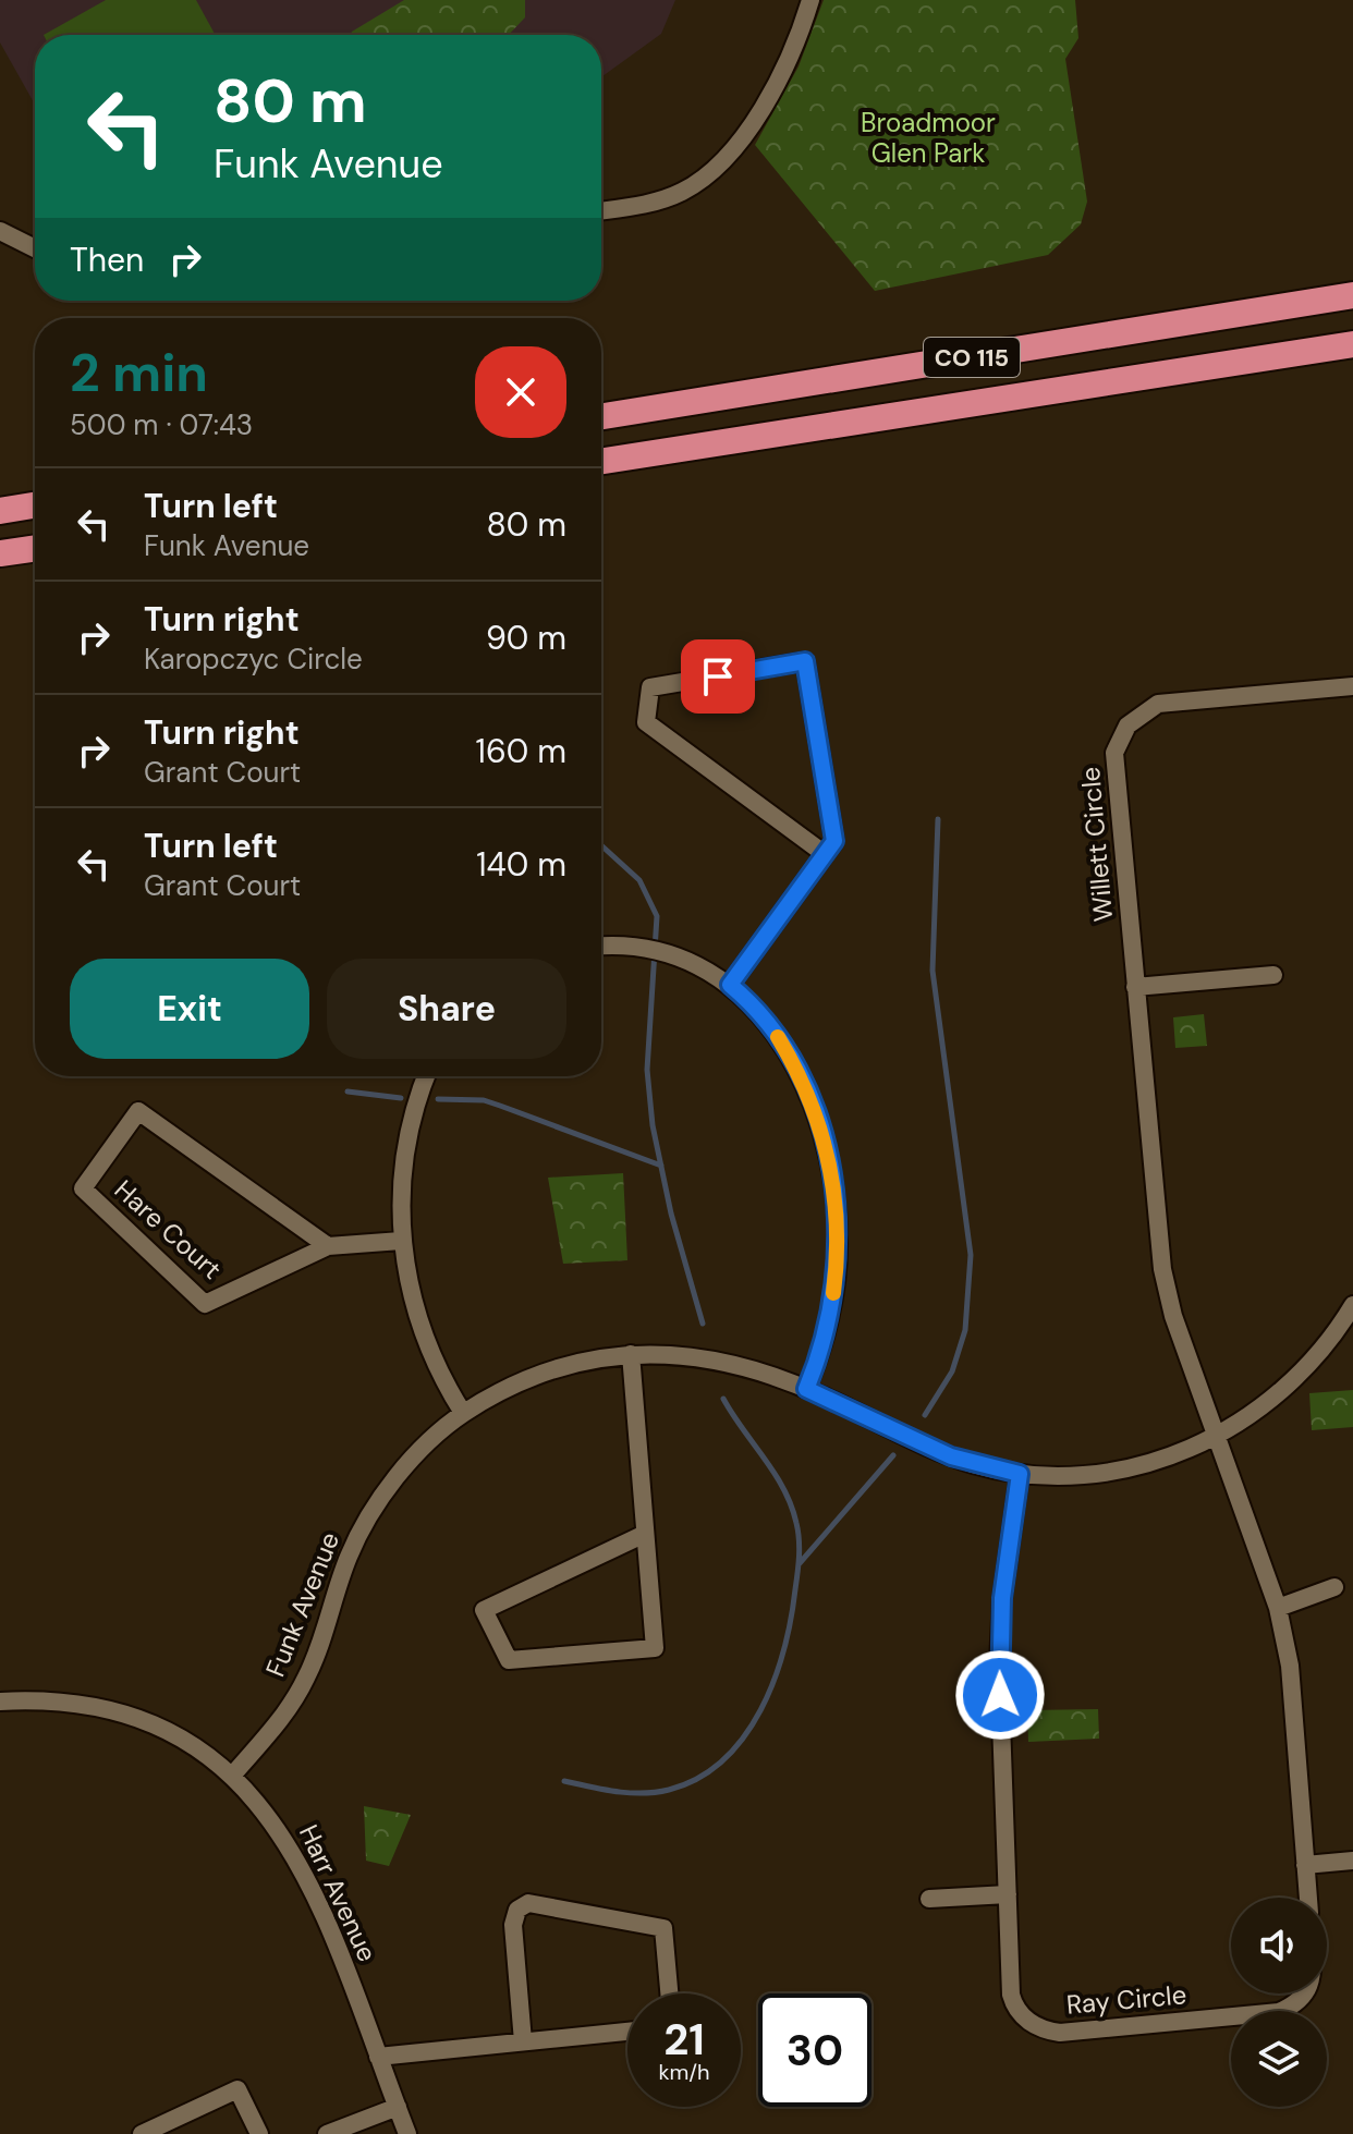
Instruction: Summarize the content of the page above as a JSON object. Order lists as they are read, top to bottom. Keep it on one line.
{"streets":{"highway":["CO 115"],"street":["Willett Circle","Hare Court","Funk Avenue","Harr Avenue","Ray Circle"]},"crossings":[["Willett Circle","Funk Avenue"],["Funk Avenue","Harr Avenue"],["Funk Avenue","Ray Circle"]],"parks":["Broadmoor Glen Park"],"page":{"turn":["80 m","Funk Avenue"],"then":"Then","heading":["2 min","500 m · 07:43"],"list":[{"name":"Turn left","note":"Funk Avenue","value":"80 m"},{"name":"Turn right","note":"Karopczyc Circle","value":"90 m"},{"name":"Turn right","note":"Grant Court","value":"160 m"},{"name":"Turn left","note":"Grant Court","value":"140 m"}],"buttons":["Exit","Share"],"speed":"21 km/h","limit":"30"}}
